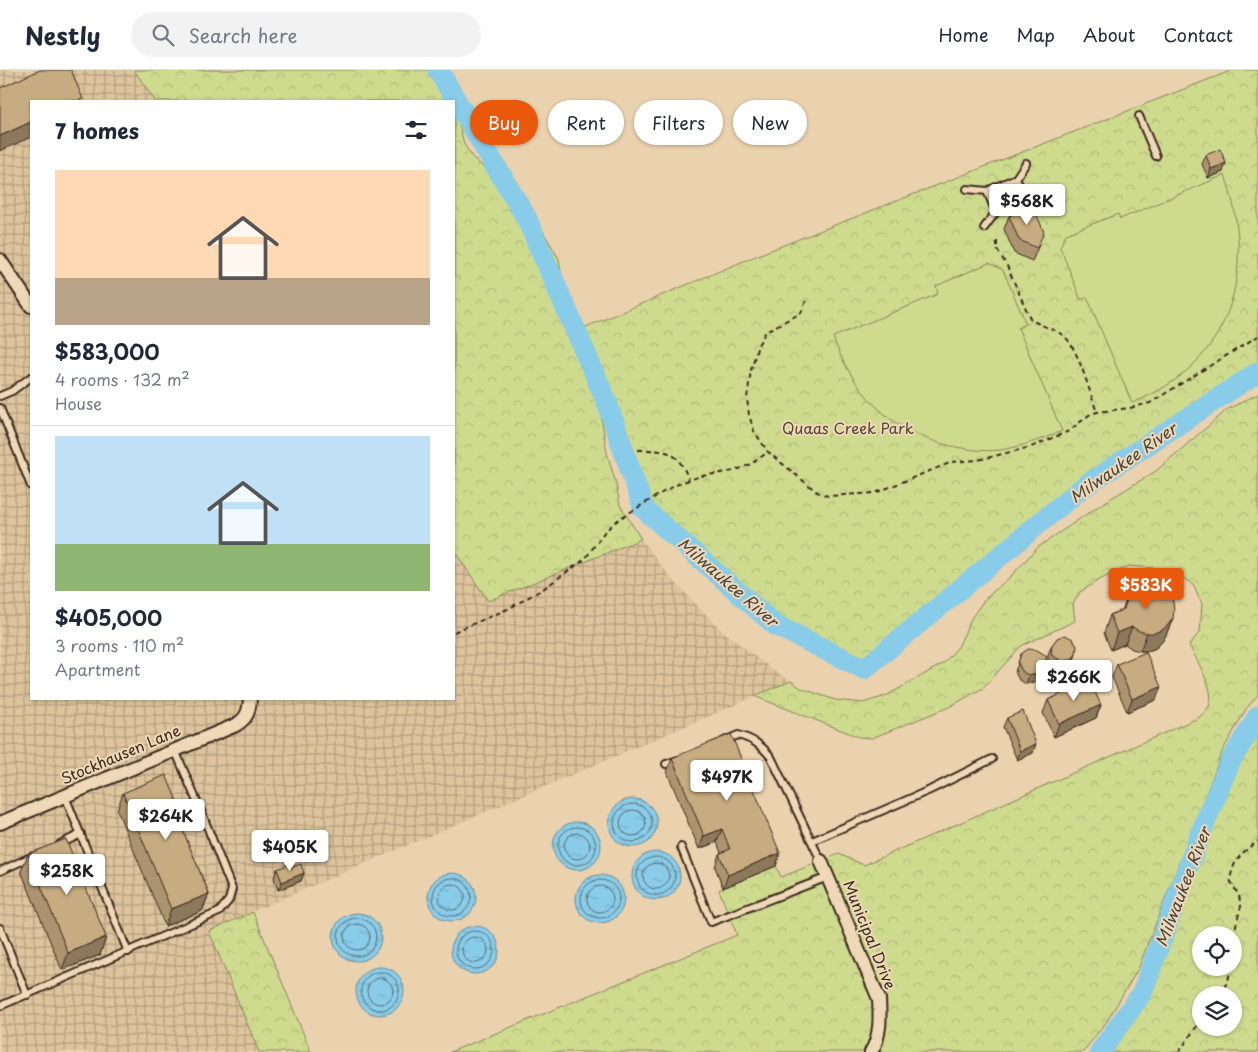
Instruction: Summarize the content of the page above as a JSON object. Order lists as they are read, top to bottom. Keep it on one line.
{"streets":{"street":["Stockhausen Lane","Municipal Drive"]},"water":["Milwaukee River"],"parks":["Quaas Creek Park"],"page":{"header":"Nestly","search":"Search here","nav":["Home","Map","About","Contact"],"chip":["Buy","Rent","Filters","New"],"heading":"7 homes","list":[{"name":"$583,000","note":"4 rooms · 132 m² · House"},{"name":"$405,000","note":"3 rooms · 110 m² · Apartment"}],"price":["$568K","$583K","$266K","$497K","$264K","$405K","$258K"]}}
